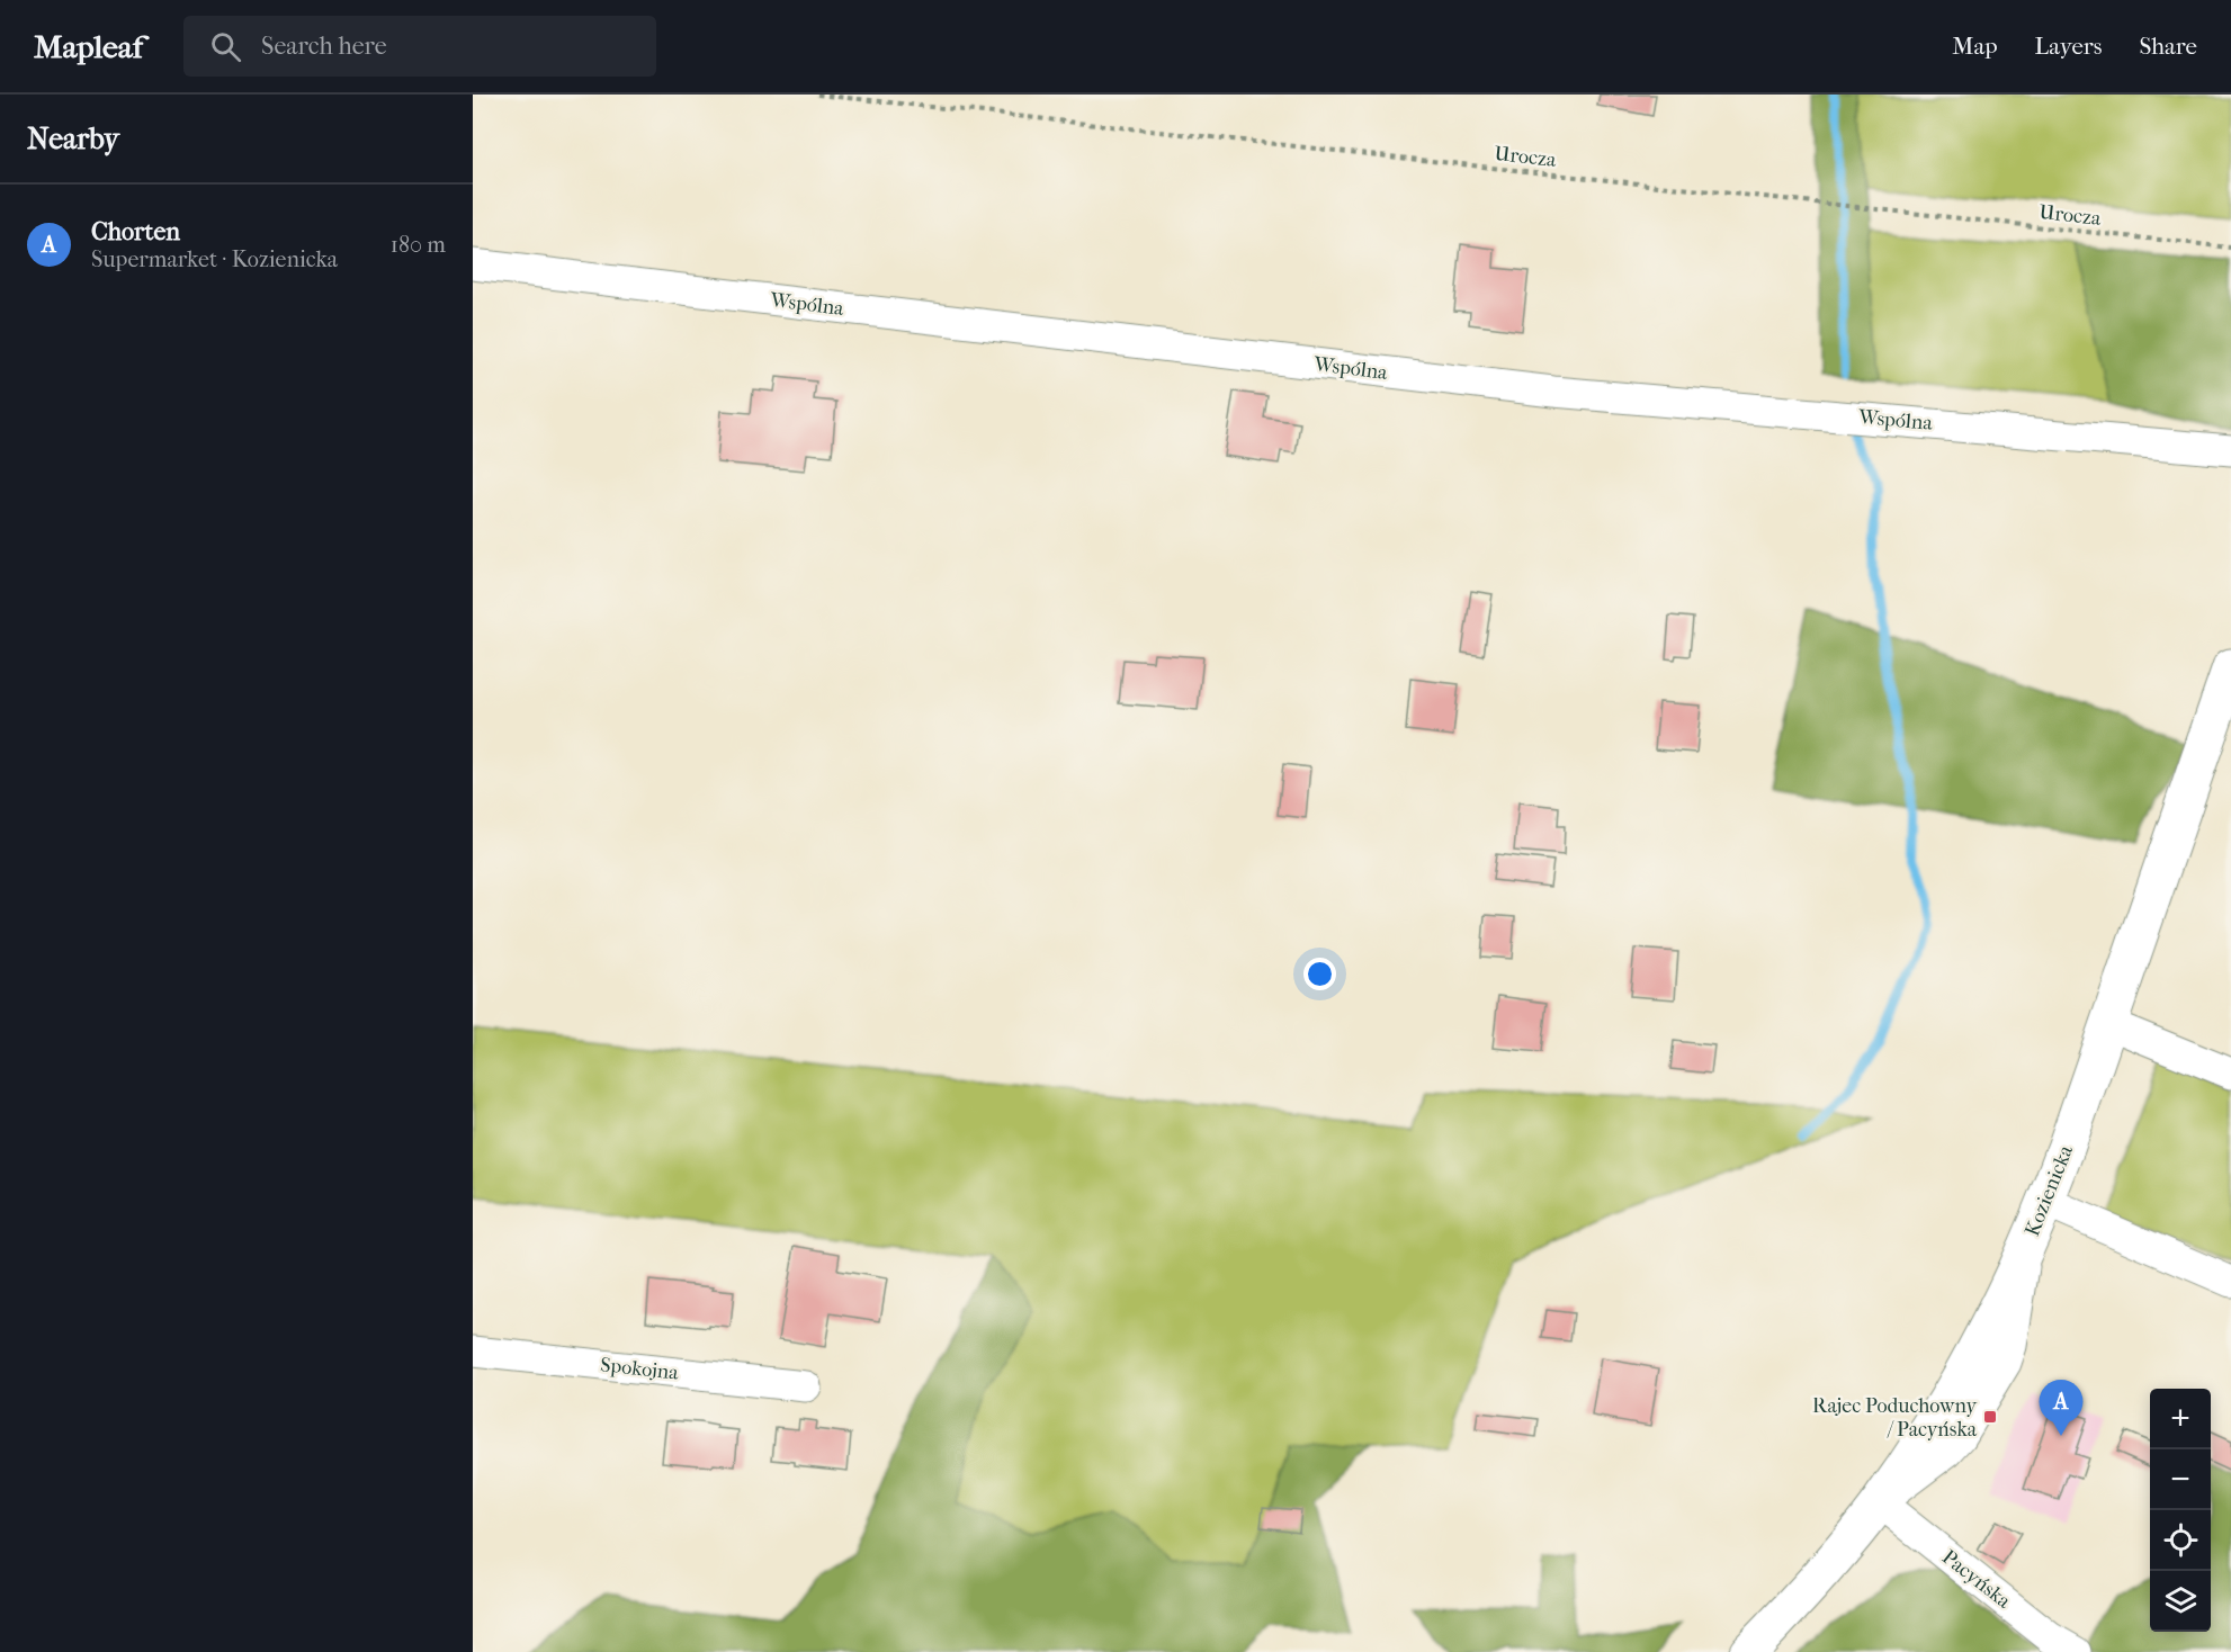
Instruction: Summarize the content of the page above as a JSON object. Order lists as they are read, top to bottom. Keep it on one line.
{"streets":{"main road":["Kozienicka"],"street":["Wspólna","Spokojna","Pacyńska"],"path":["Urocza"]},"crossings":[["Kozienicka","Pacyńska"]],"places":{"transit":["Rajec Poduchowny / Pacyńska"]},"page":{"header":"Mapleaf","search":"Search here","nav":["Map","Layers","Share"],"heading":"Nearby","list":[{"mark":"A","name":"Chorten","note":"Supermarket · Kozienicka","value":"180 m"}],"pins":"A","map_buttons":["+","−"]}}
